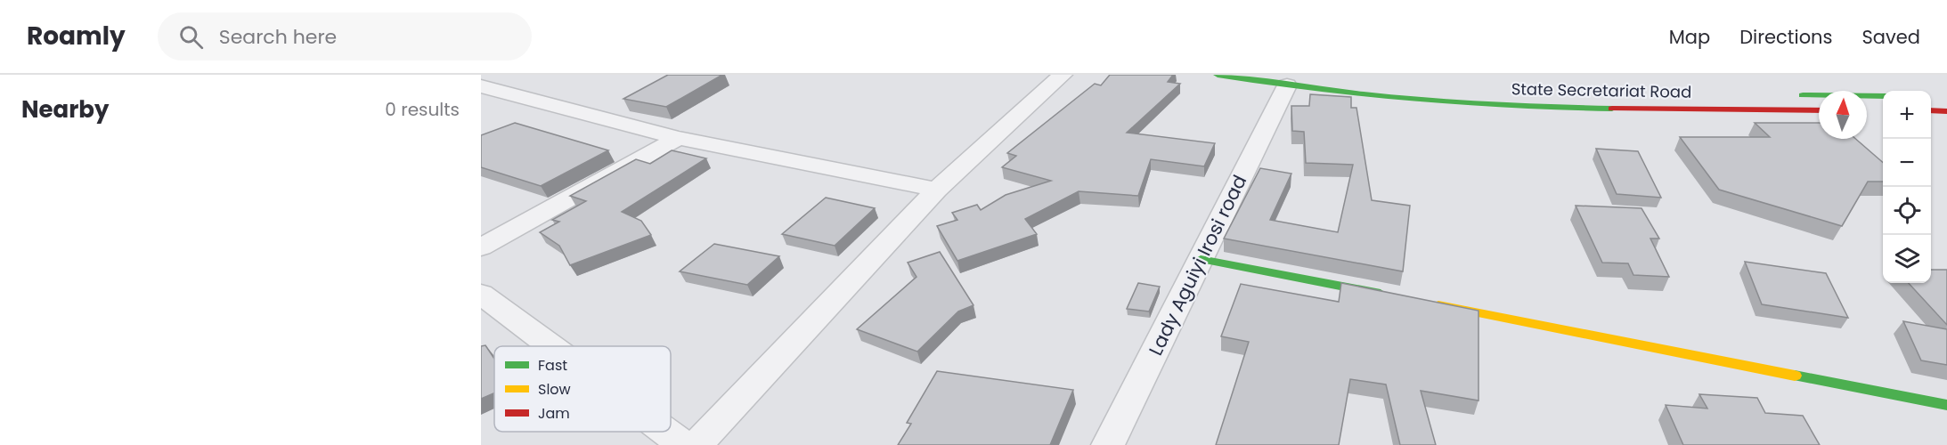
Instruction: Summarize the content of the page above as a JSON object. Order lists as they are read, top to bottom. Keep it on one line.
{"streets":{"street":["State Secretariat Road","Lady Aguiyi Irosi road"]},"crossings":[["State Secretariat Road","Lady Aguiyi Irosi road"]],"legend":["Fast","Slow","Jam"],"north":"top","page":{"header":"Roamly","search":"Search here","nav":["Map","Directions","Saved"],"heading":["Nearby","0 results"],"map_buttons":["+","−"]}}
